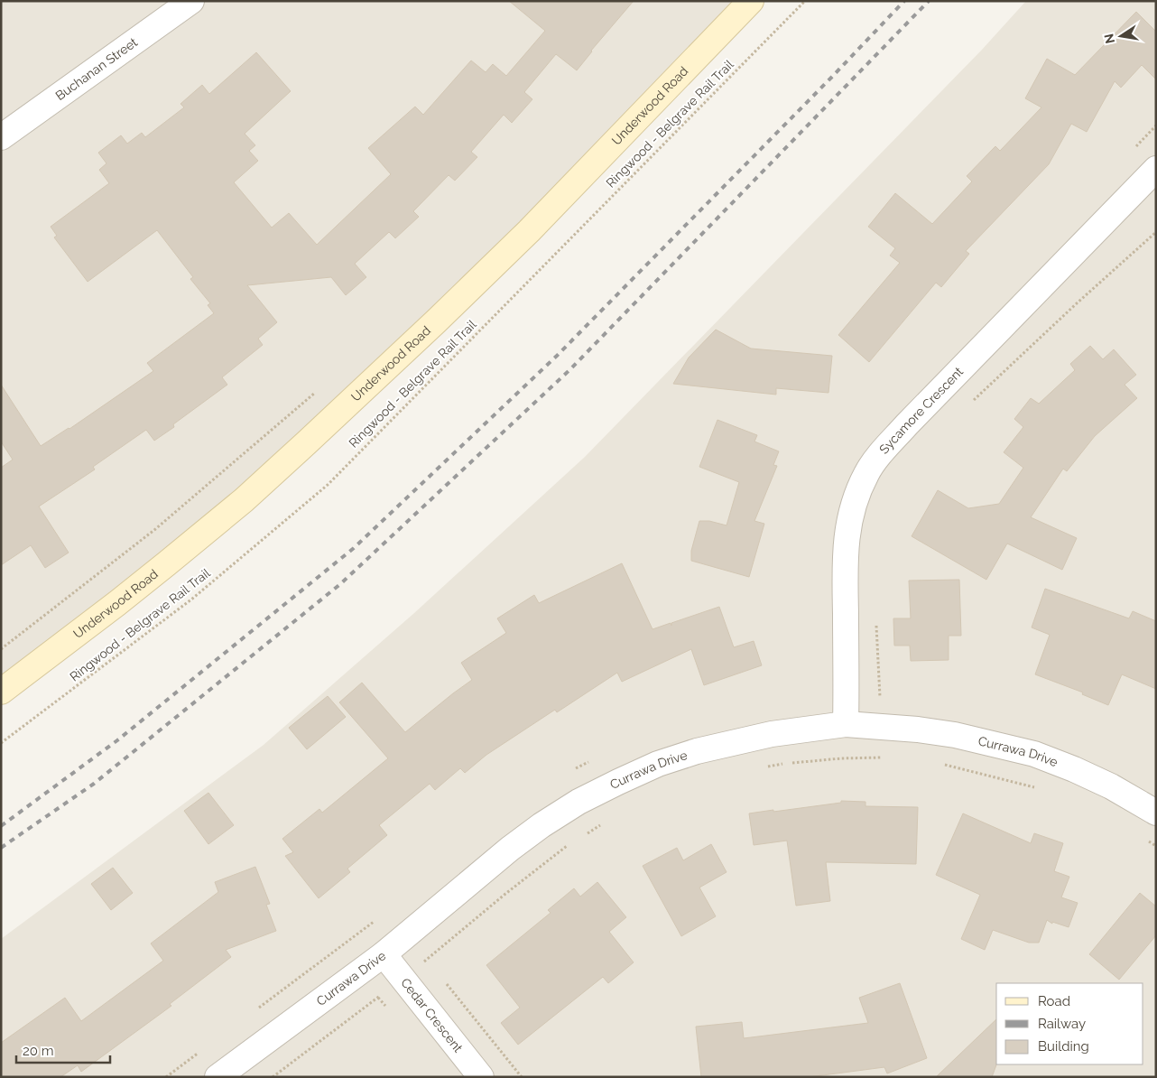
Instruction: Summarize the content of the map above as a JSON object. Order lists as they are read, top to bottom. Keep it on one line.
{"streets":{"main road":["Underwood Road"],"street":["Buchanan Street","Sycamore Crescent","Currawa Drive","Cedar Crescent"],"path":["Ringwood - Belgrave Rail Trail"]},"crossings":[["Sycamore Crescent","Currawa Drive"],["Currawa Drive","Cedar Crescent"]],"legend":["Road","Railway","Building"],"scale_bar":"20 m","north":"left"}
